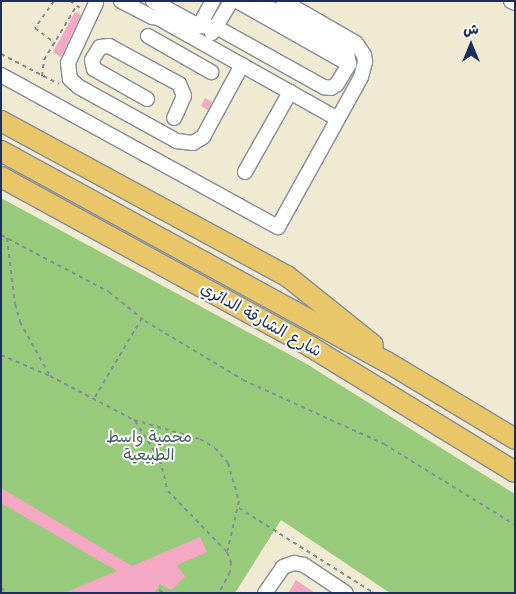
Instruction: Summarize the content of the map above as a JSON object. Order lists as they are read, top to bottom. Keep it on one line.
{"streets":{"highway":["شارع الشارقة الدائري"]},"parks":["محمية واسط الطبيعية"],"north":"top"}
